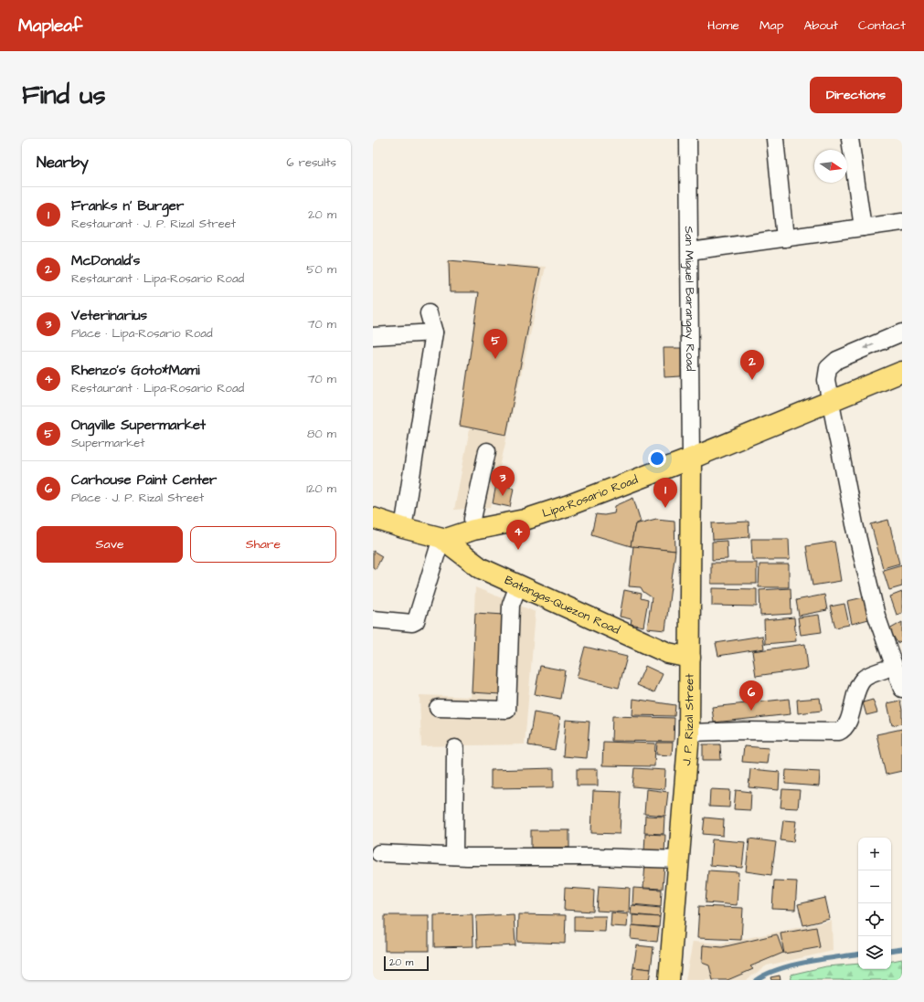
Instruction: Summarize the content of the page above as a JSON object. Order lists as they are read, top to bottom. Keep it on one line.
{"streets":{"main road":["Lipa-Rosario Road","Batangas-Quezon Road","J. P. Rizal Street"],"street":["San Miguel Barangay Road"]},"crossings":[["San Miguel Barangay Road","Lipa-Rosario Road"],["San Miguel Barangay Road","J. P. Rizal Street"],["Lipa-Rosario Road","Batangas-Quezon Road"],["Lipa-Rosario Road","J. P. Rizal Street"],["Batangas-Quezon Road","J. P. Rizal Street"]],"scale_bar":"20 m","north":"right","page":{"header":"Mapleaf","nav":["Home","Map","About","Contact"],"buttons":["Directions",["Save","Share"]],"title":"Find us","heading":["Nearby","6 results"],"list":[{"mark":"1","name":"Franks n' Burger","note":"Restaurant · J. P. Rizal Street","value":"20 m"},{"mark":"2","name":"McDonald's","note":"Restaurant · Lipa-Rosario Road","value":"50 m"},{"mark":"3","name":"Veterinarius","note":"Place · Lipa-Rosario Road","value":"70 m"},{"mark":"4","name":"Rhenzo's Goto*Mami","note":"Restaurant · Lipa-Rosario Road","value":"70 m"},{"mark":"5","name":"Ongville Supermarket","note":"Supermarket","value":"80 m"},{"mark":"6","name":"Carhouse Paint Center","note":"Place · J. P. Rizal Street","value":"120 m"}],"pins":["5","2","3","1","4","6"],"map_buttons":["+","−"],"scale":"20 m"}}
